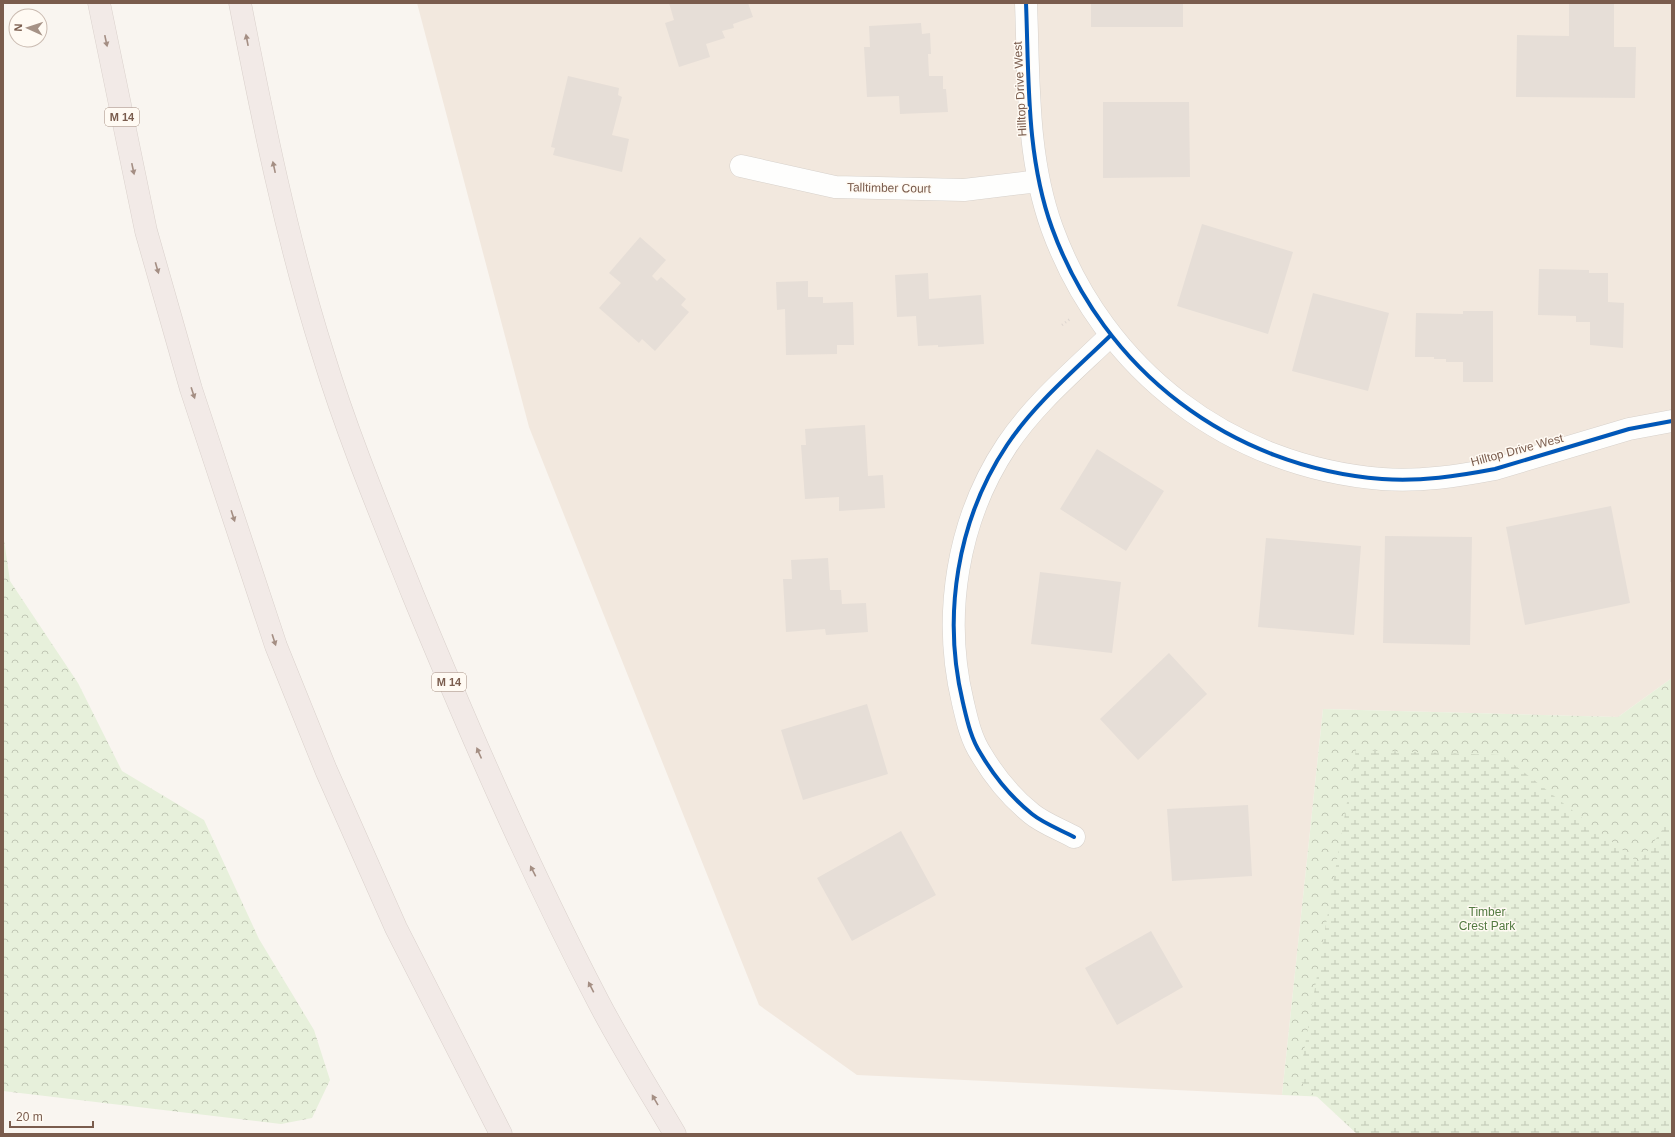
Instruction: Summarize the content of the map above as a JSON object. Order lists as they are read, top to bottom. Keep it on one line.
{"streets":{"highway":["M 14"],"street":["Hilltop Drive West","Talltimber Court"]},"crossings":[["Hilltop Drive West","Talltimber Court"]],"parks":["Timber Crest Park"],"scale_bar":"20 m","north":"left"}
